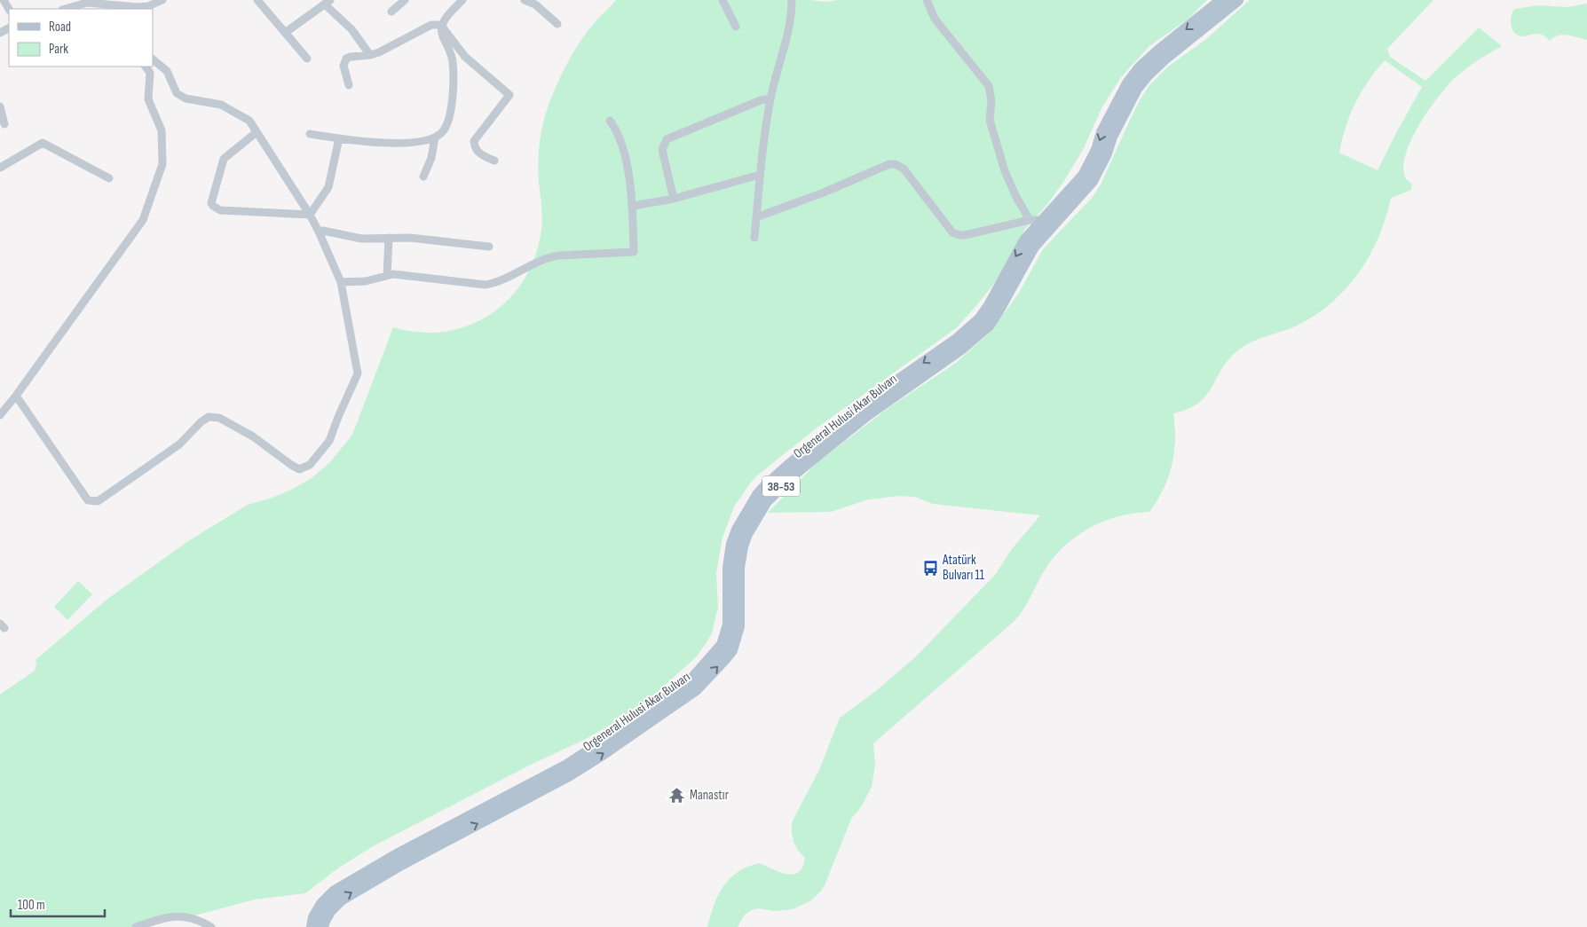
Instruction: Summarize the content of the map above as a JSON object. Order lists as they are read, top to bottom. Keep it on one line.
{"streets":{"main road":["Orgeneral Hulusi Akar Bulvarı","38-53"]},"places":{"bus stop":["Atatürk Bulvarı 11"],"temple":["Manastır"]},"legend":["Road","Park"],"scale_bar":"100 m"}
